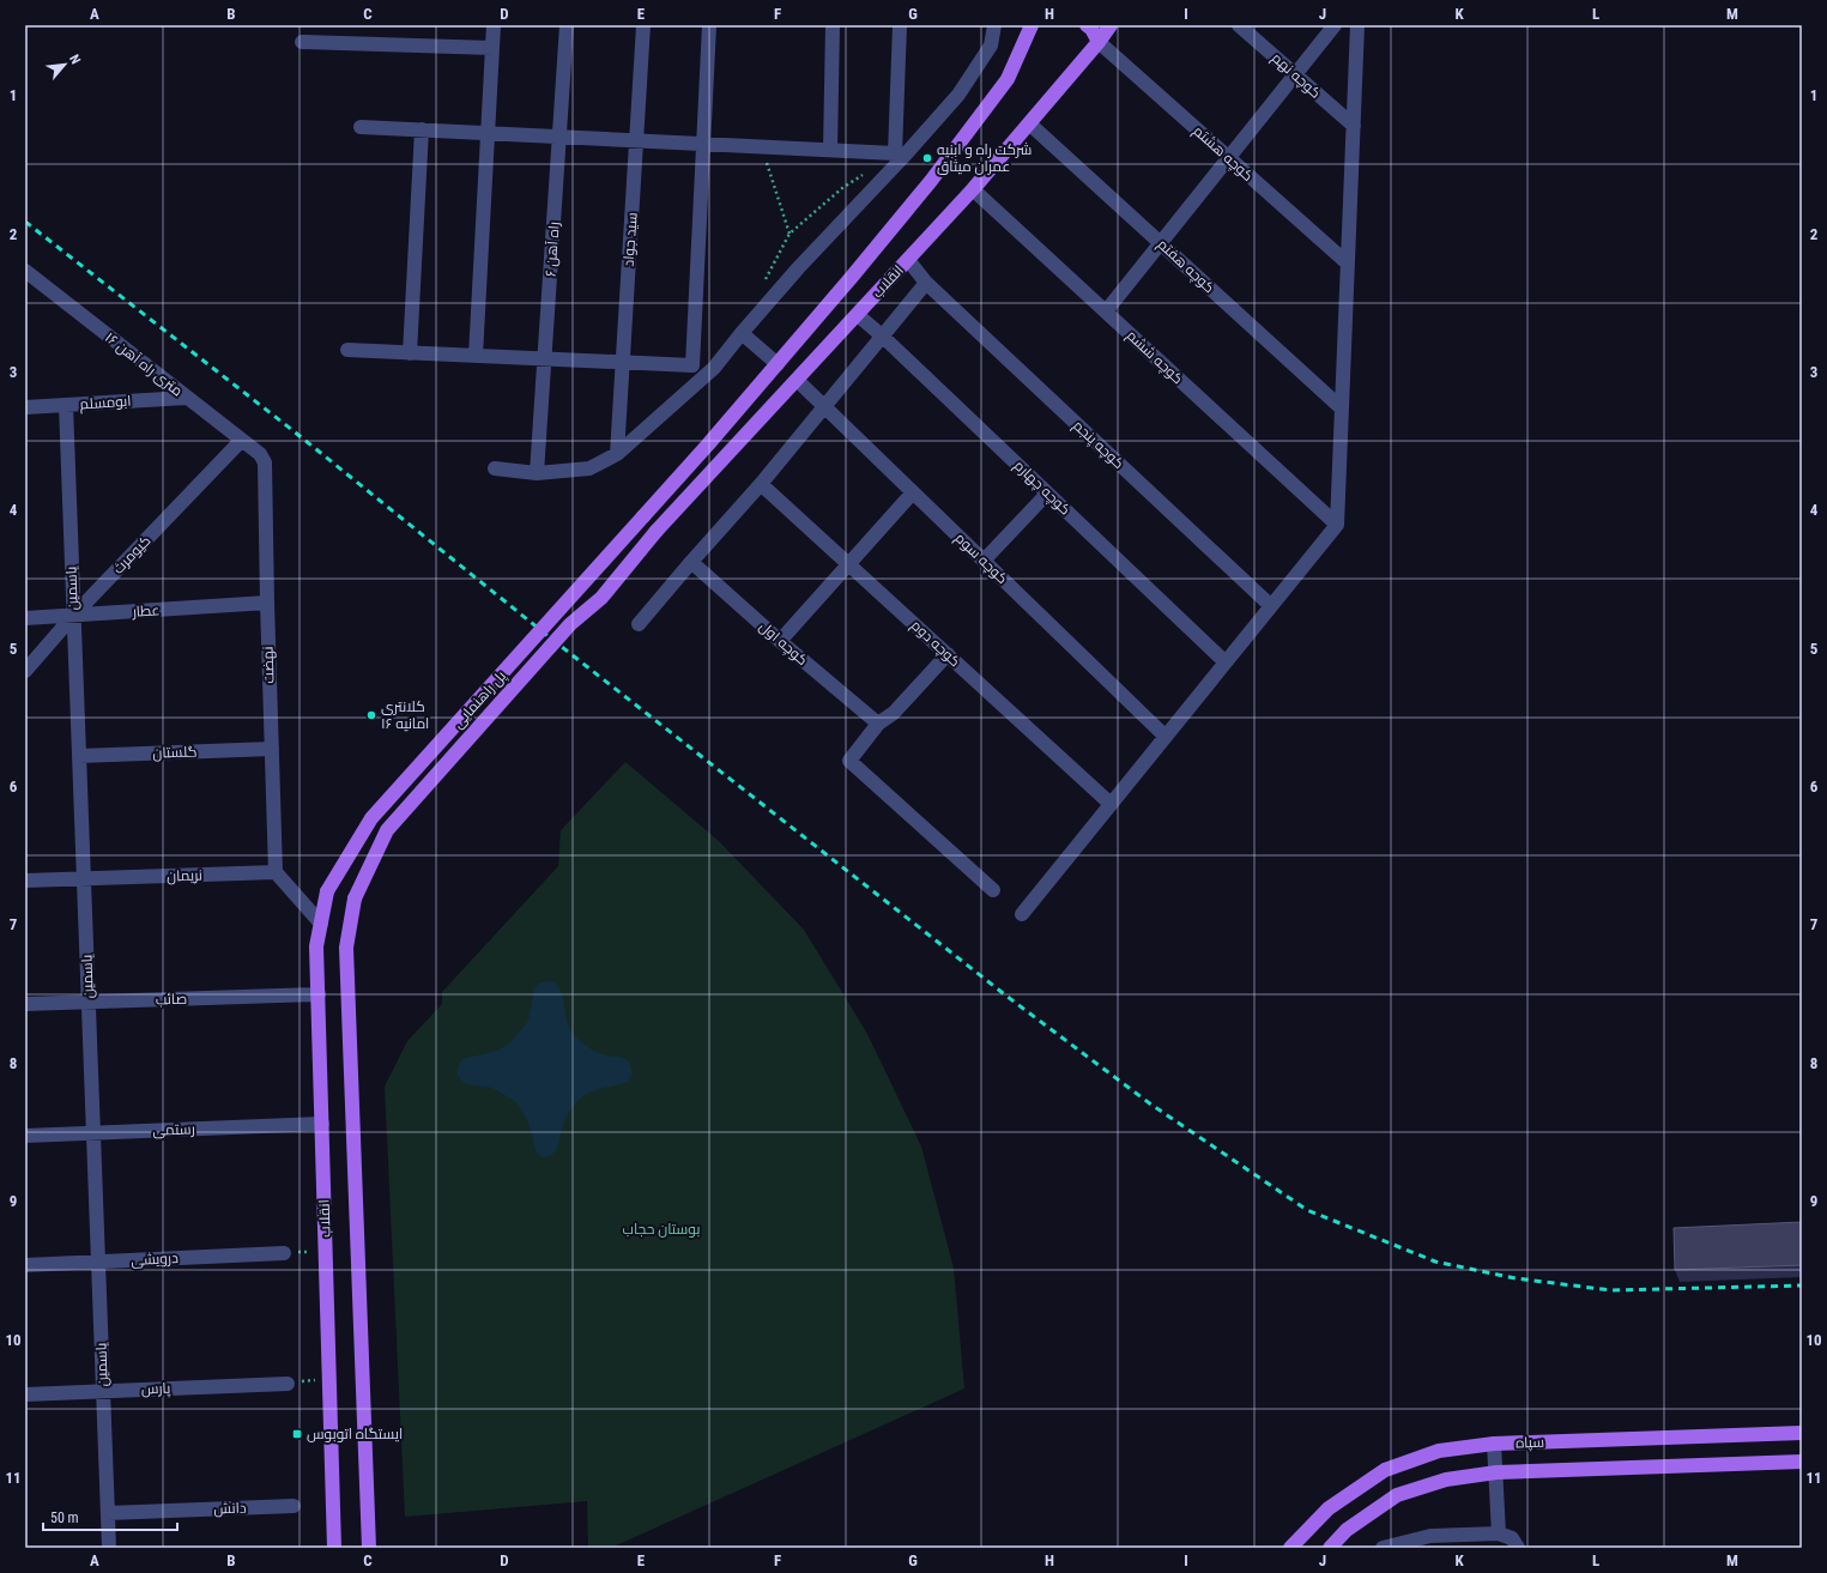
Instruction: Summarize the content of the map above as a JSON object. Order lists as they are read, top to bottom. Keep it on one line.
{"streets":{"main road":["انقلاب","پل راهنمایی","سپاه"],"street":["کوچه نهم","کوچه هشتم","سید جواد","راه آهن ۶","کوچه هفتم","کوچه ششم","۱۶ متری راه آهن","ابومسلم","کوچه پنجم","کوچه چهارم","کیومرث","کوچه سوم","یاسمین","عطار","کوچه اول","کوچه دوم","نهضت","گلستان","نریمان","صائب","رستمی","درویشی","پارس","دانش"]},"crossings":[["کوچه هشتم","انقلاب"],["کوچه هفتم","انقلاب"],["انقلاب","کوچه ششم"],["انقلاب","کوچه پنجم"],["انقلاب","کوچه چهارم"],["انقلاب","کوچه سوم"],["انقلاب","پل راهنمایی"],["انقلاب","صائب"],["انقلاب","رستمی"],["۱۶ متری راه آهن","ابومسلم"],["۱۶ متری راه آهن","کیومرث"],["۱۶ متری راه آهن","نهضت"],["ابومسلم","یاسمین"],["کیومرث","یاسمین"],["کیومرث","عطار"],["یاسمین","عطار"],["یاسمین","گلستان"],["یاسمین","نریمان"],["یاسمین","صائب"],["یاسمین","رستمی"],["یاسمین","درویشی"],["یاسمین","پارس"],["یاسمین","دانش"],["عطار","نهضت"],["نهضت","گلستان"],["نهضت","نریمان"]],"parks":["بوستان حجاب"],"places":{"other":["شرکت راه و ابنیه عمران میثاق","کلانتری ۱۶ امانیه"],"transit":["ایستگاه اتوبوس"]},"scale_bar":"50 m","north":"top right","grid":{"columns":["A","B","C","D","E","F","G","H","I","J","K","L","M"],"rows":["1","2","3","4","5","6","7","8","9","10","11"]}}
